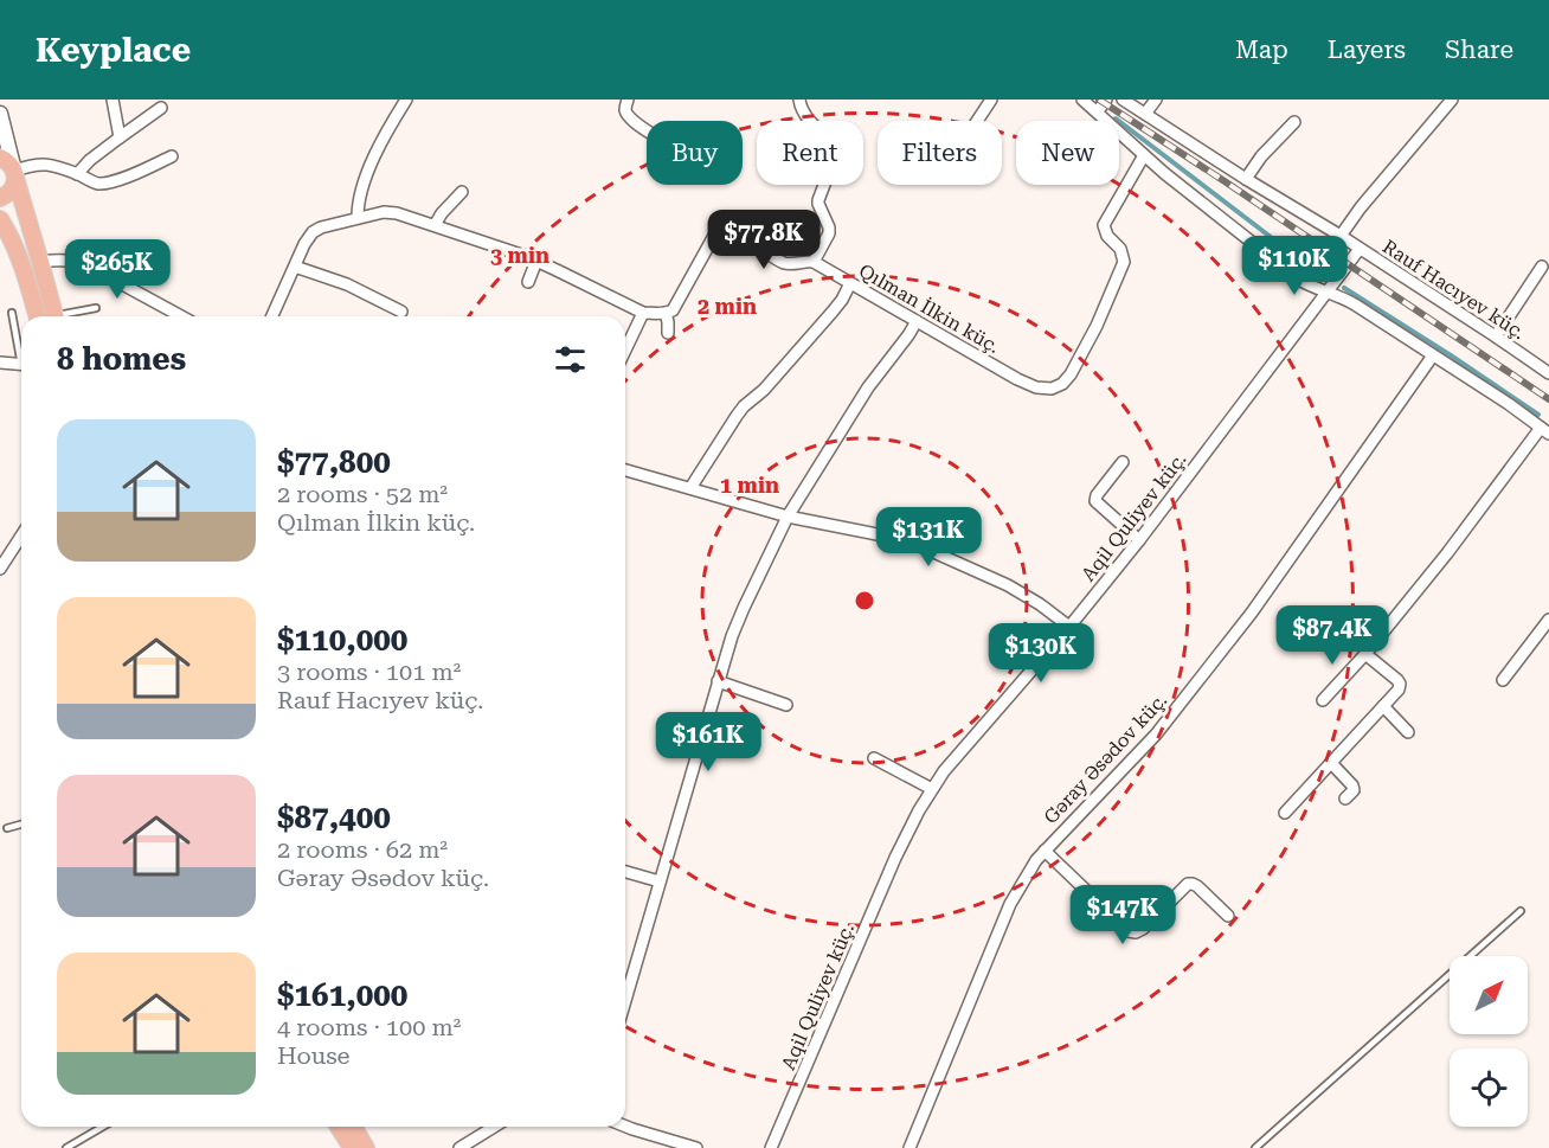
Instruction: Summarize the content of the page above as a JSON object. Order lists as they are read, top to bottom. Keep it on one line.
{"streets":{"street":["Rauf Hacıyev küç.","Qılman İlkin küç.","Aqil Quliyev küç.","Gəray Əsədov küç."]},"crossings":[["Rauf Hacıyev küç.","Aqil Quliyev küç."]],"north":"top right","page":{"header":"Keyplace","nav":["Map","Layers","Share"],"chip":["Buy","Rent","Filters","New"],"price":["$77.8K","$110K","$265K","$131K","$87.4K","$130K","$161K","$147K"],"heading":"8 homes","list":[{"name":"$77,800","note":"2 rooms · 52 m² · Qılman İlkin küç."},{"name":"$110,000","note":"3 rooms · 101 m² · Rauf Hacıyev küç."},{"name":"$87,400","note":"2 rooms · 62 m² · Gəray Əsədov küç."},{"name":"$161,000","note":"4 rooms · 100 m² · House"}]},"rings":["3 min","2 min","1 min"]}
